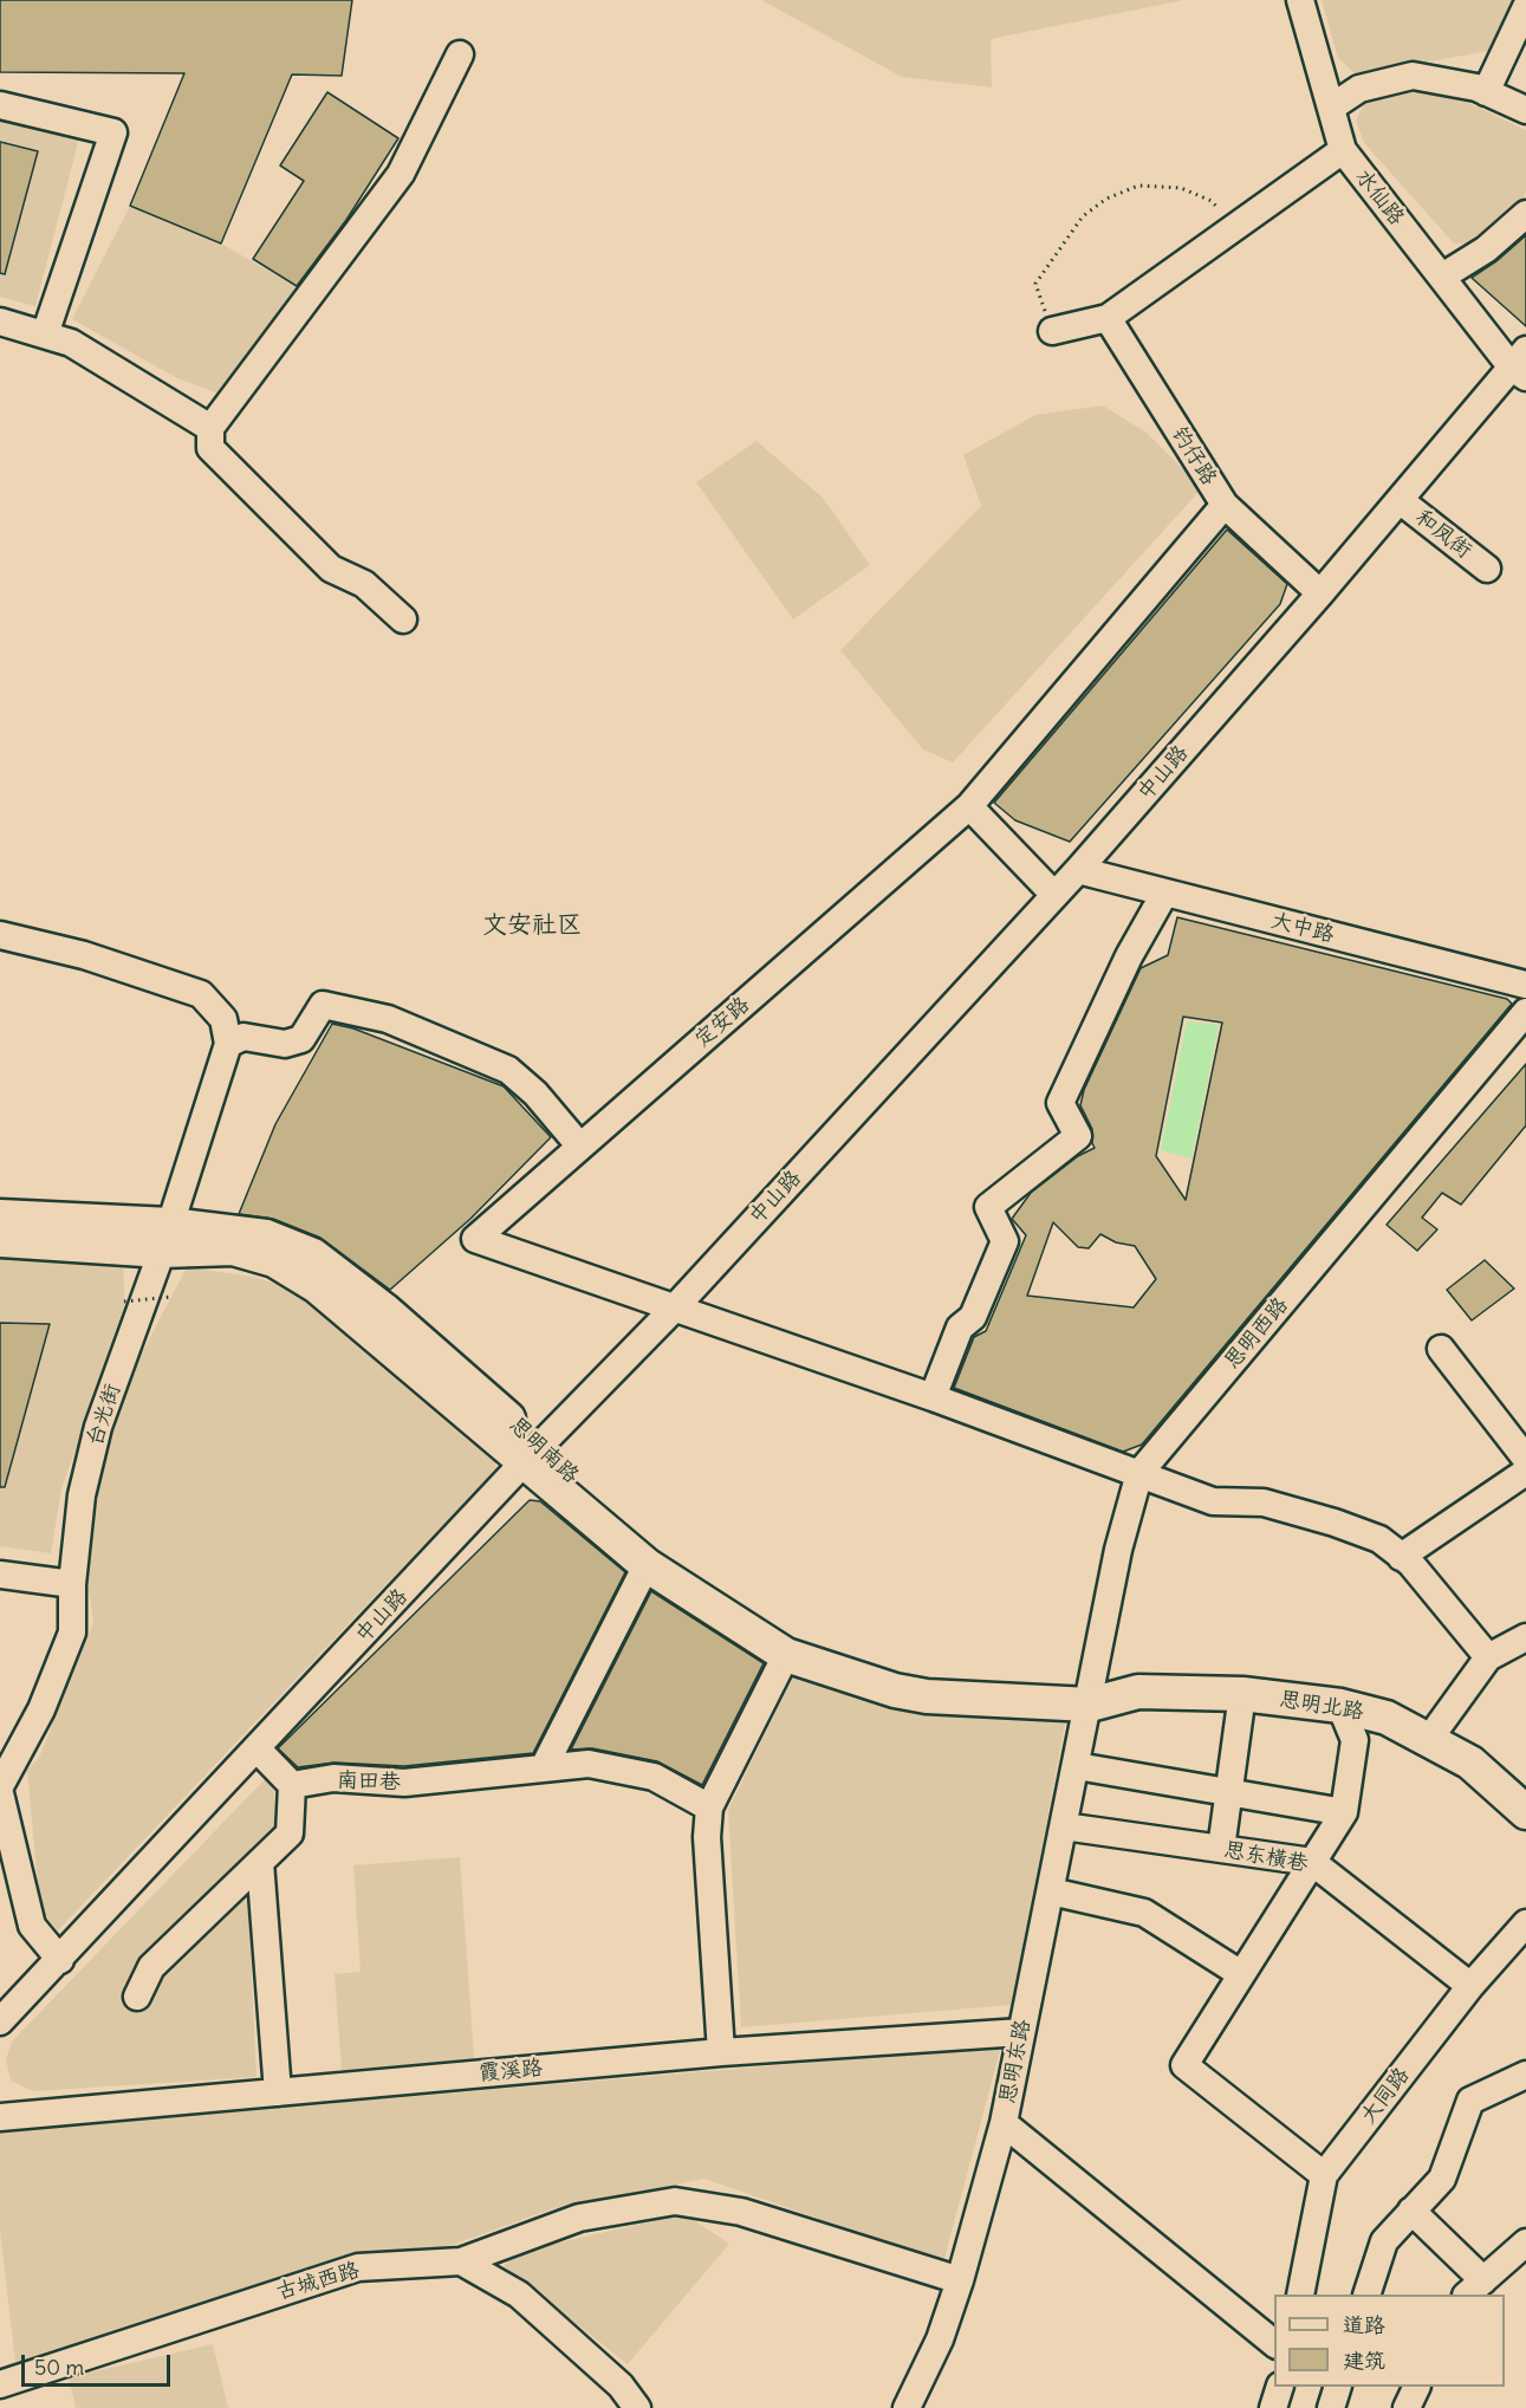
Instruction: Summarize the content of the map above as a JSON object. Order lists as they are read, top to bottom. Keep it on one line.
{"streets":{"main road":["思明南路","思明北路"],"street":["水仙路","钓仔路","和凤街","中山路","大中路","定安路","思明西路","台光街","南田巷","思东横巷","思明东路","霞溪路","大同路","古城西路"]},"crossings":[["水仙路","中山路"],["钓仔路","定安路"],["和凤街","中山路"],["中山路","大中路"],["中山路","定安路"],["中山路","思明南路"],["思明西路","思明南路"],["思明西路","思明北路"],["思明西路","思明东路"],["台光街","思明南路"],["思明南路","思明北路"],["思明南路","思明东路"],["思明北路","思明东路"],["思东横巷","思明东路"],["思东横巷","大同路"],["思明东路","霞溪路"],["思明东路","古城西路"]],"districts":["文安社区"],"legend":["道路","建筑"],"scale_bar":"50 m"}
